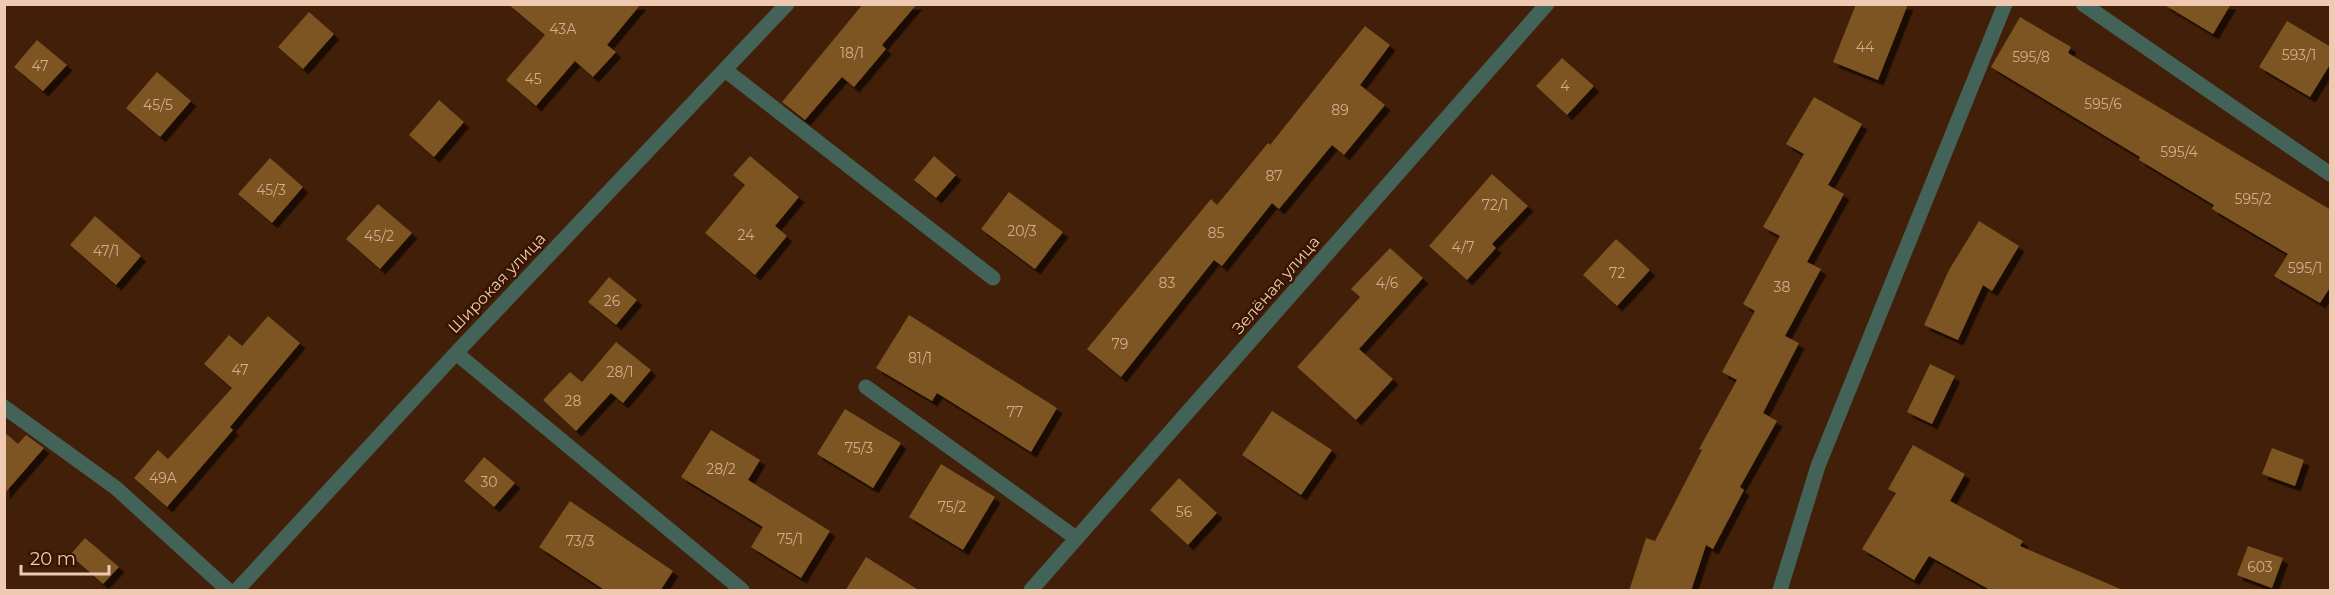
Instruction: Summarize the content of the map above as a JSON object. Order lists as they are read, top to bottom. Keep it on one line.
{"streets":{"street":["Широкая улица","Зелёная улица"]},"house_numbers":["43А","44","18/1","593/1","595/8","47","45","4","595/6","45/5","89","595/4","87","45/3","595/2","72/1","20/3","85","24","45/2","4/7","47/1","595/1","72","83","4/6","38","26","79","81/1","47","28/1","28","77","75/3","28/2","49А","30","75/2","56","75/1","73/3","603"],"scale_bar":"20 m"}
